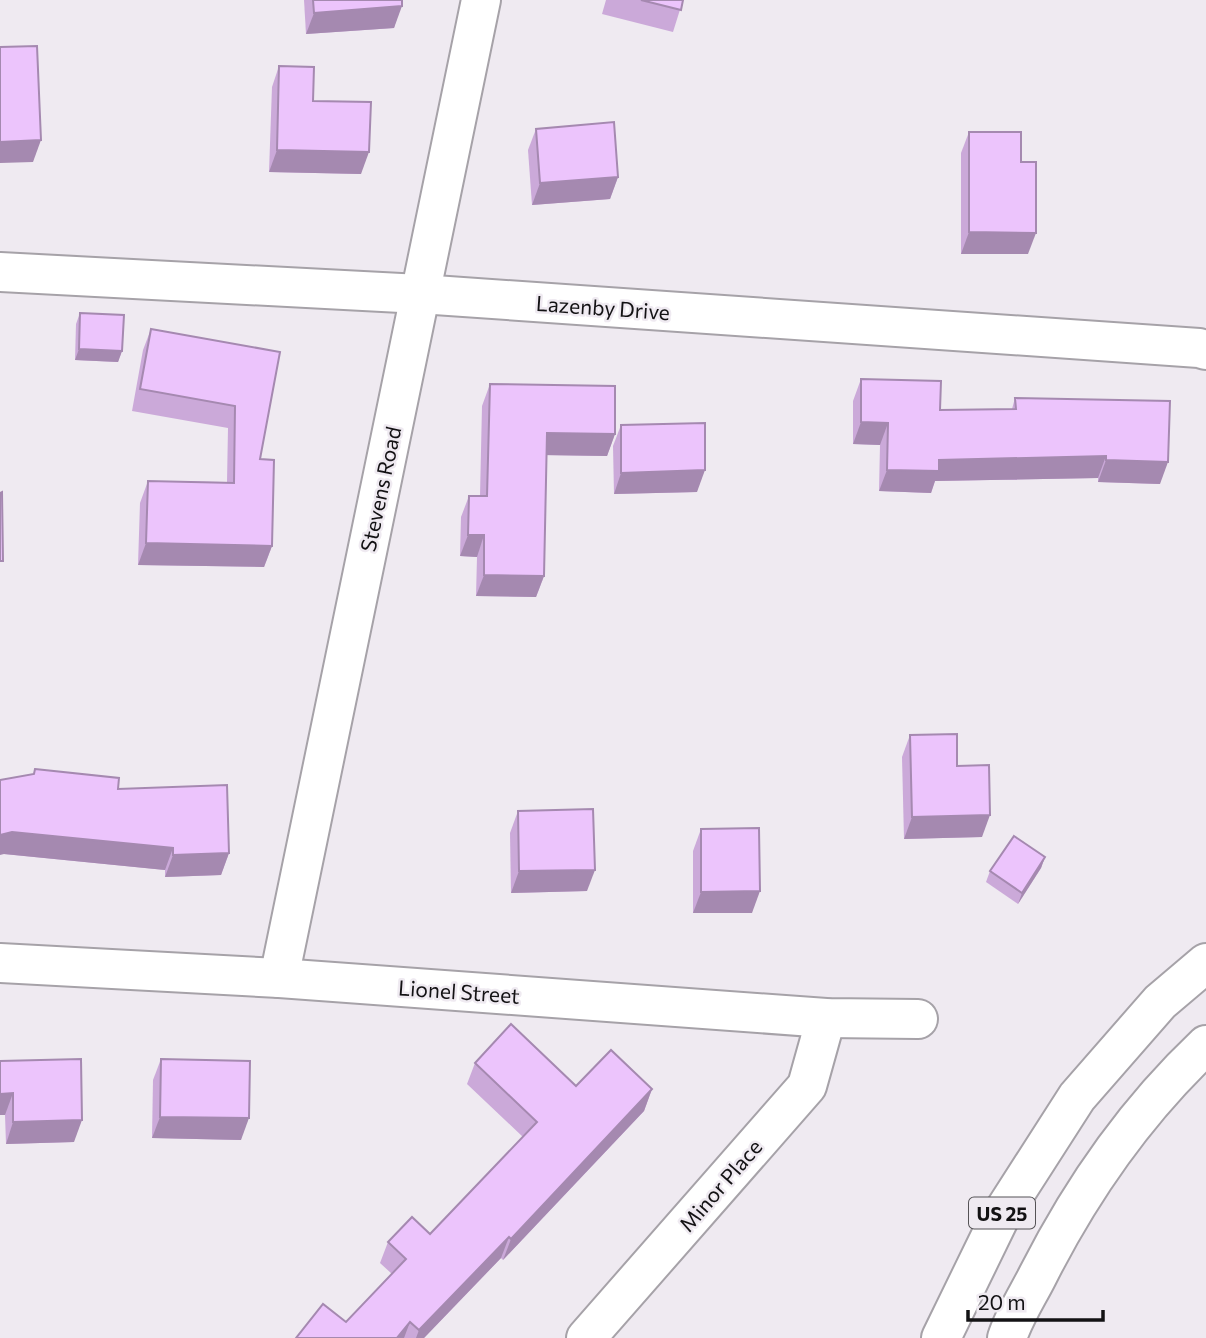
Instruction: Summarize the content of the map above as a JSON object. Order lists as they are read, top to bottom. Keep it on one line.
{"streets":{"main road":["Lazenby Drive","Stevens Road","Lionel Street","Minor Place","US 25"]},"crossings":[["Lazenby Drive","Stevens Road"],["Stevens Road","Lionel Street"],["Lionel Street","Minor Place"]],"scale_bar":"20 m"}
